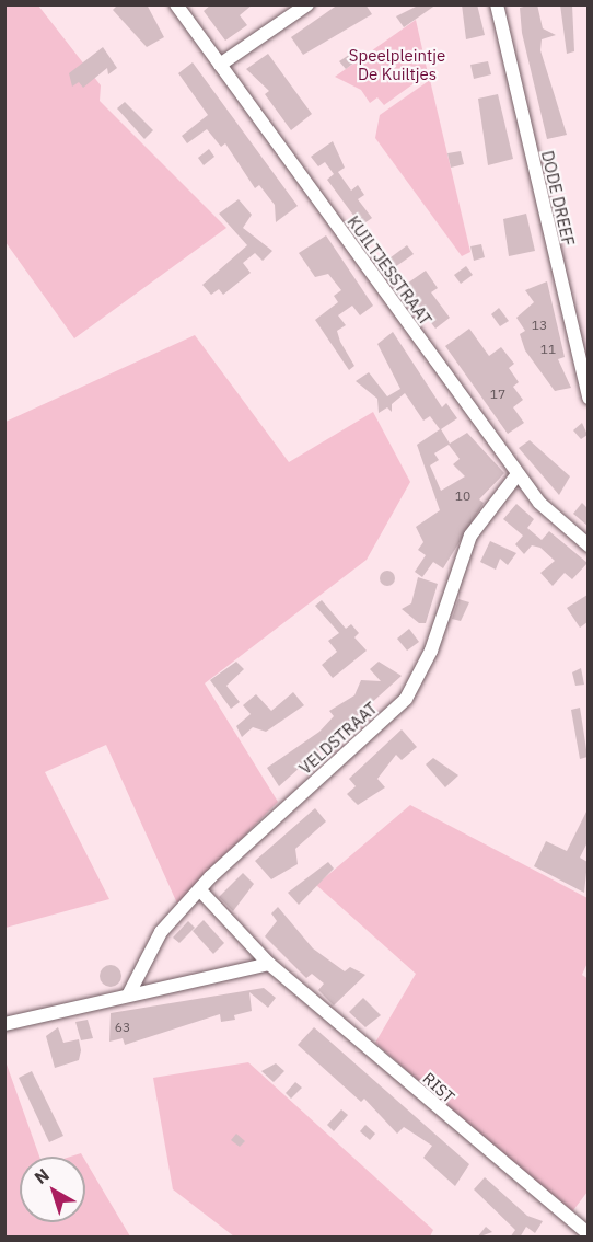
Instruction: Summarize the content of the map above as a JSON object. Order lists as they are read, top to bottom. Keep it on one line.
{"streets":{"street":["DODE DREEF","KUILTJESSTRAAT","VELDSTRAAT","RIST"]},"crossings":[["KUILTJESSTRAAT","VELDSTRAAT"],["VELDSTRAAT","RIST"]],"parks":["Speelpleintje De Kuiltjes"],"house_numbers":["13","11","17","10","63"],"north":"top left"}
